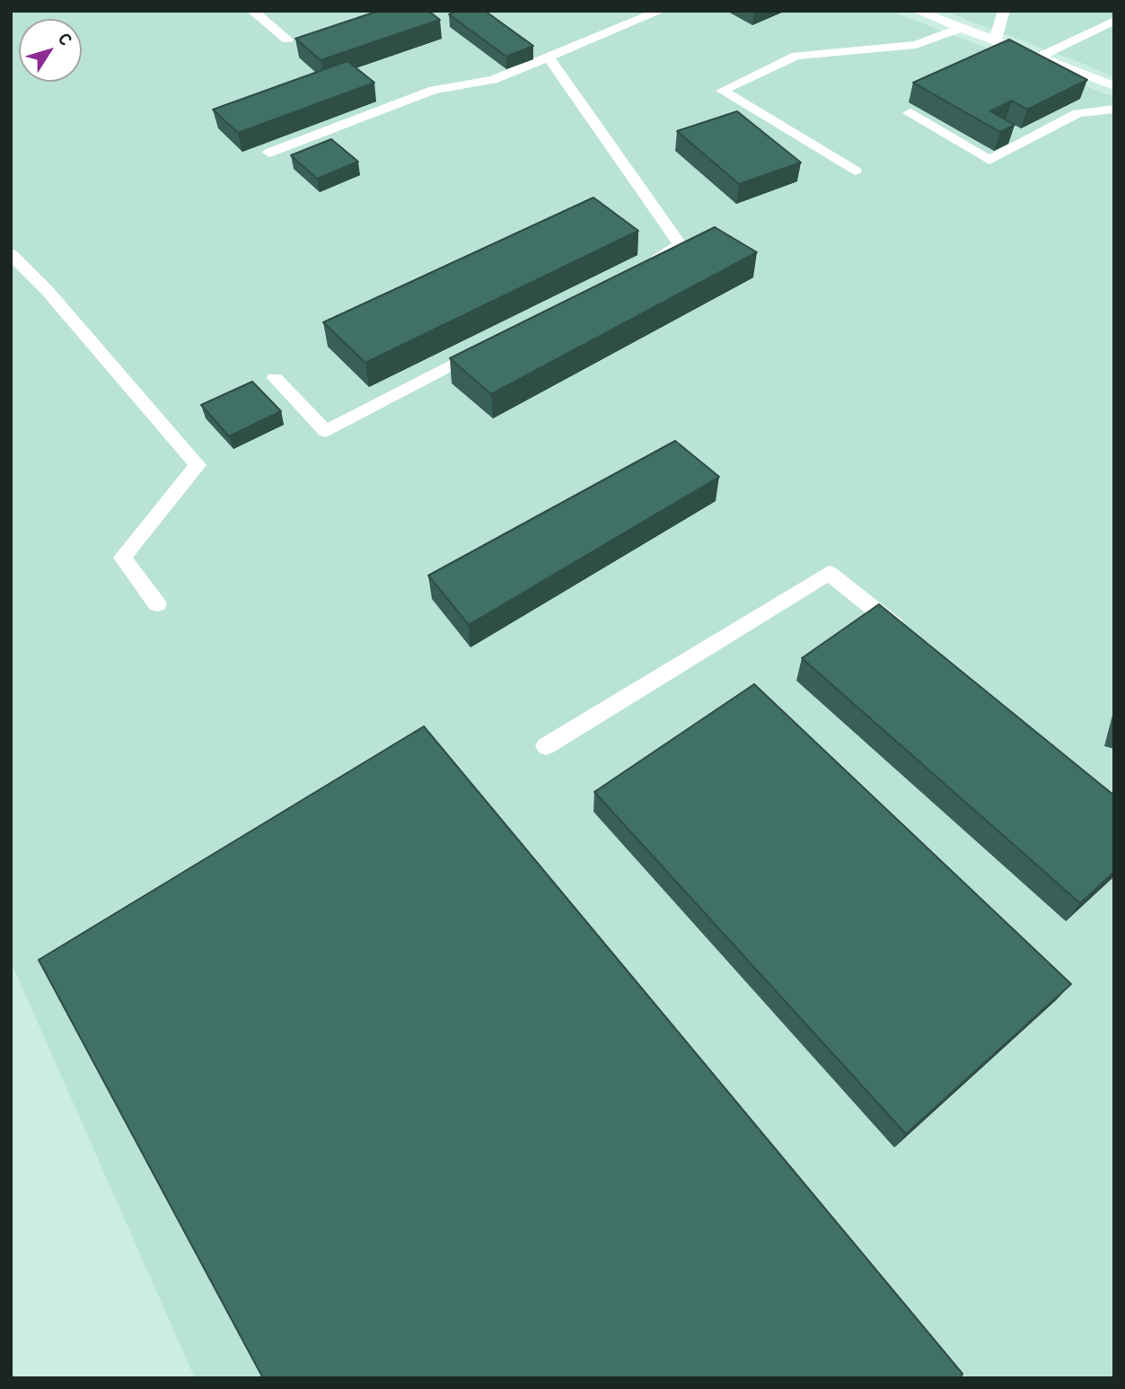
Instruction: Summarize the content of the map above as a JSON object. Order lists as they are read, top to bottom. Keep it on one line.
{"north":"top right"}
